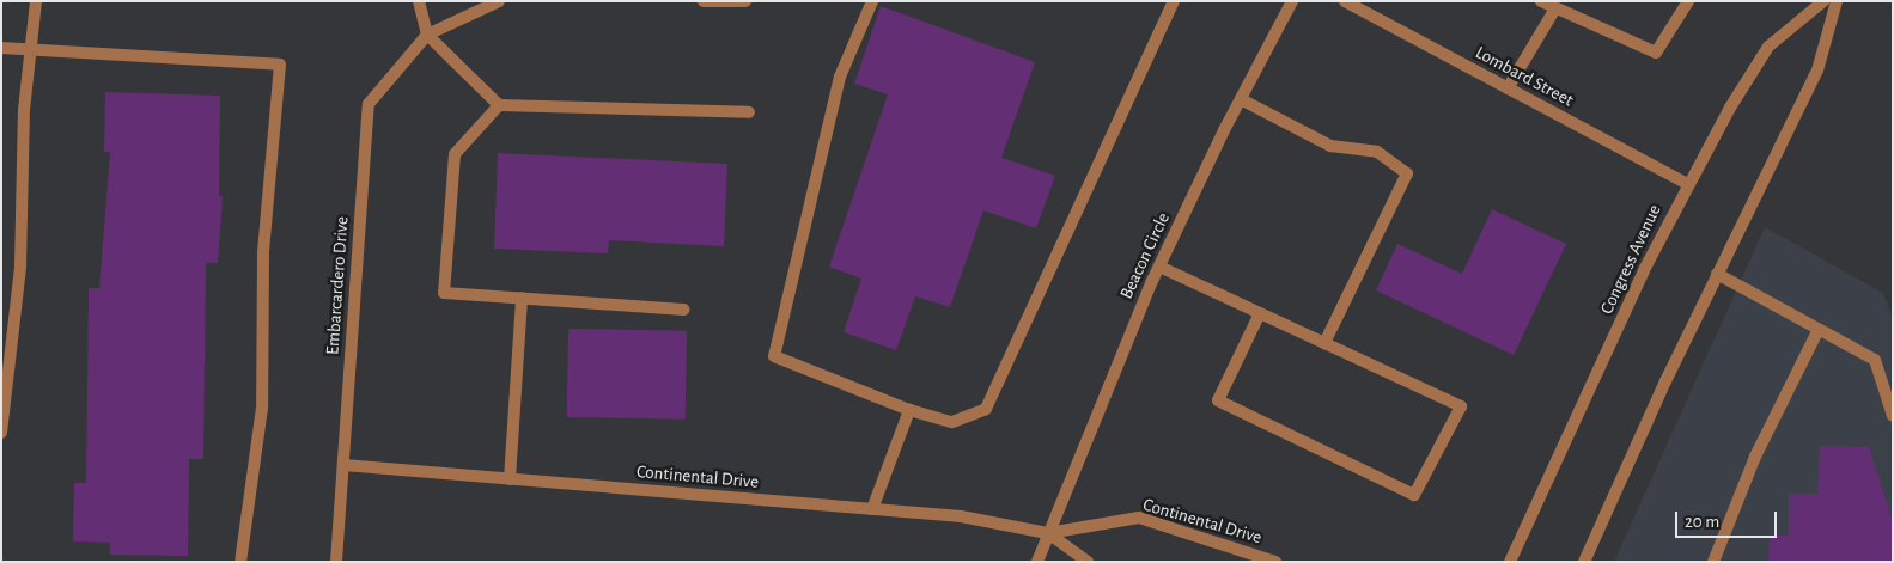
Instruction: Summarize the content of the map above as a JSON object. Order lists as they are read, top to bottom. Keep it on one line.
{"streets":{"street":["Lombard Street","Beacon Circle","Congress Avenue","Embarcardero Drive","Continental Drive"]},"crossings":[["Lombard Street","Congress Avenue"],["Beacon Circle","Continental Drive"],["Embarcardero Drive","Continental Drive"]],"scale_bar":"20 m"}
